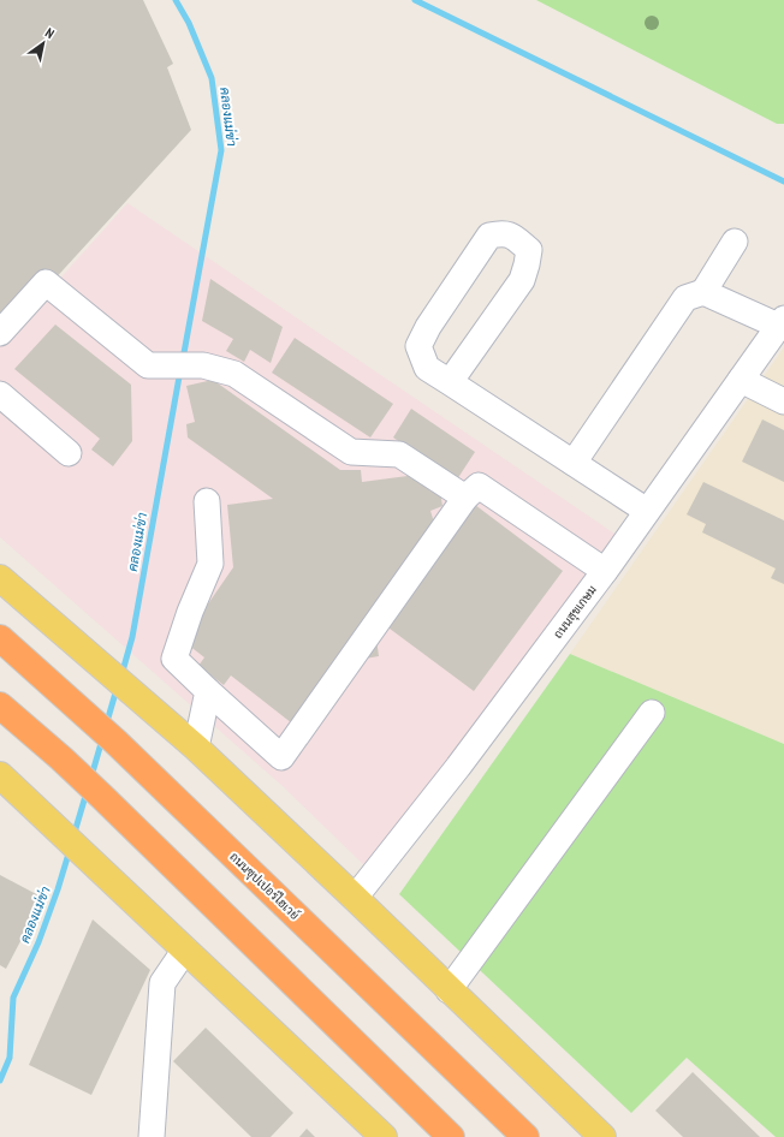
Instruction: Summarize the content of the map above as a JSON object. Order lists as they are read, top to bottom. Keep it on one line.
{"streets":{"highway":["ถนนซุปเปอร์ไฮเวย์"],"street":["ถนนสุขเกษม"]},"water":["คลองแม่ข่า"],"north":"top right"}
